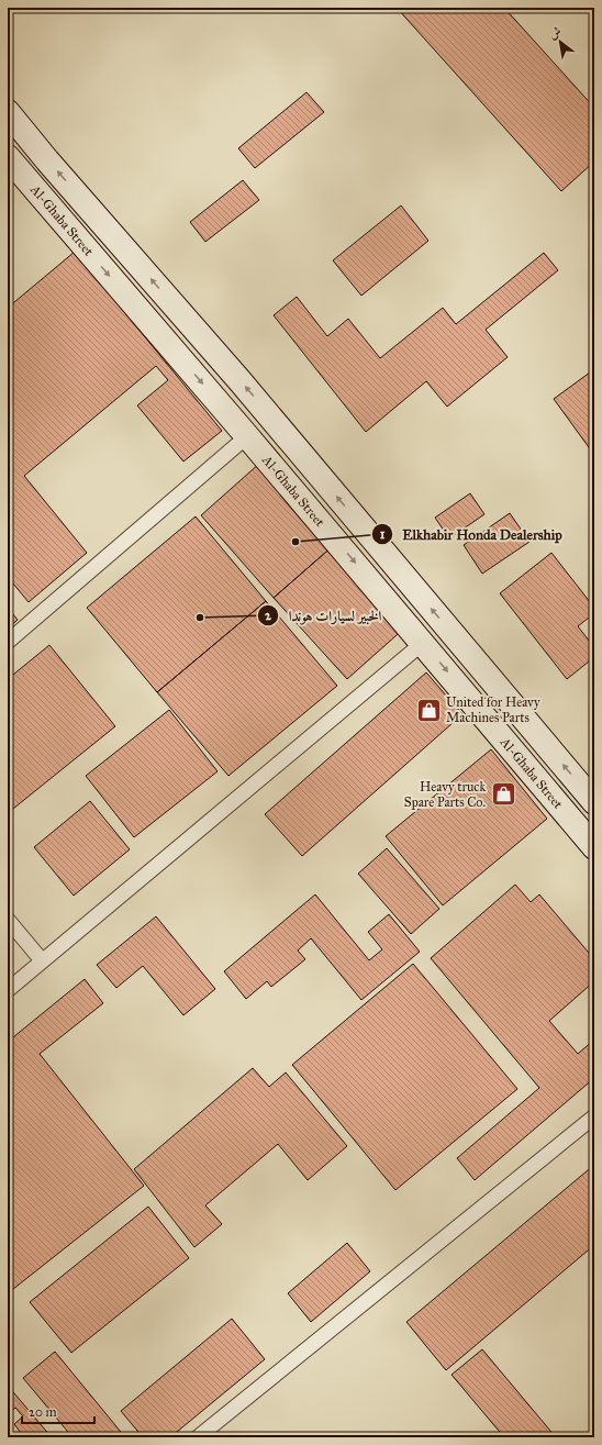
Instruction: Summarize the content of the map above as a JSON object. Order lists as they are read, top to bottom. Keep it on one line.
{"streets":{"main road":["Al-Ghaba Street"]},"places":{"other":["Elkhabir Honda Dealership","الخبير لسيارات هوندا"],"shop":["United for Heavy Machines Parts","Heavy truck Spare Parts Co."]},"scale_bar":"20 m","north":"top left"}
